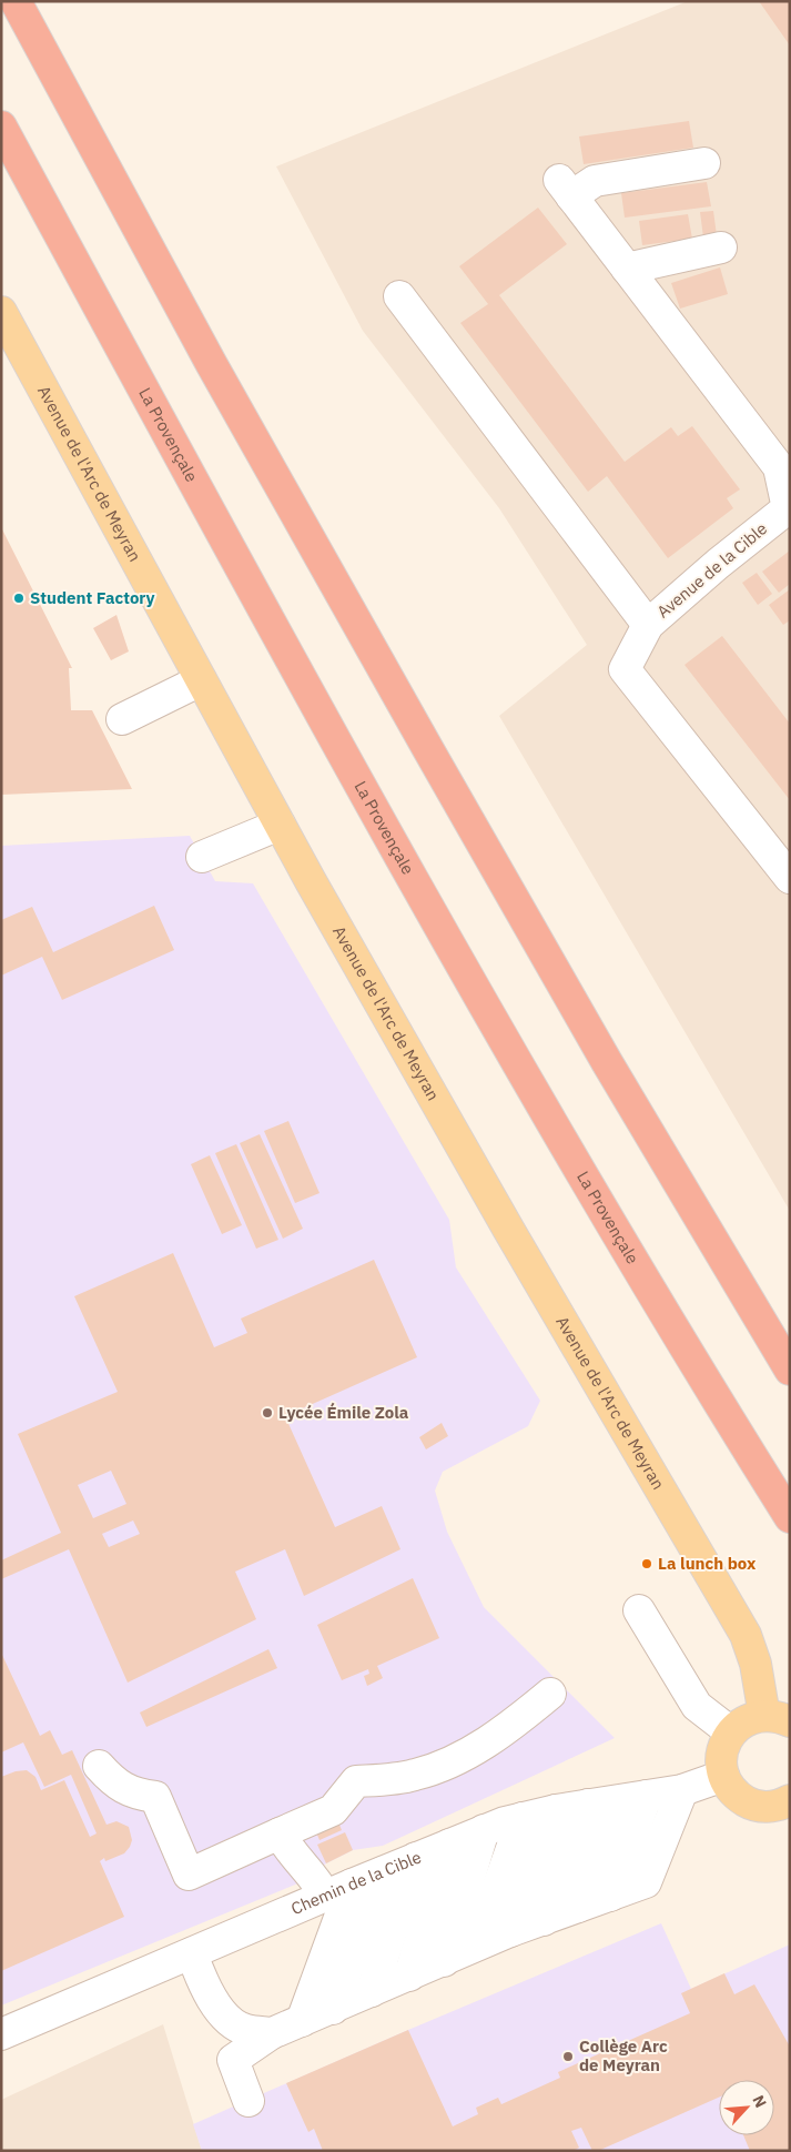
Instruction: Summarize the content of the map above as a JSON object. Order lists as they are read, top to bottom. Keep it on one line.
{"streets":{"highway":["La Provençale"],"main road":["Avenue de l'Arc de Meyran"],"street":["Avenue de la Cible","Chemin de la Cible"]},"places":["Student Factory","Lycée Émile Zola","La lunch box","Collège Arc de Meyran"],"north":"top right"}
